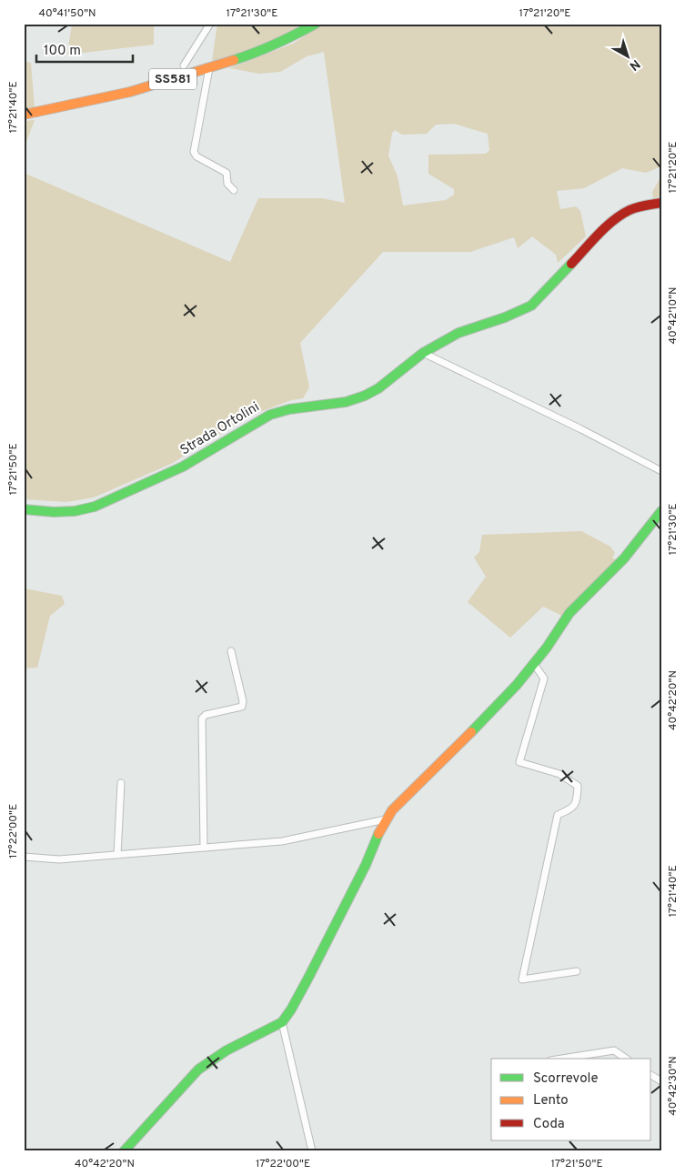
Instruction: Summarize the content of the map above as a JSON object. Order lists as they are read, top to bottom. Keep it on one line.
{"streets":{"main road":["SS581","Strada Ortolini"]},"legend":["Scorrevole","Lento","Coda"],"scale_bar":"100 m","north":"bottom right","coordinates":["40°41'50\"N","17°21'30\"E","17°21'20\"E","17°21'40\"E","40°42'10\"N","17°21'50\"E","40°42'20\"N","17°22'00\"E","40°42'30\"N"]}
